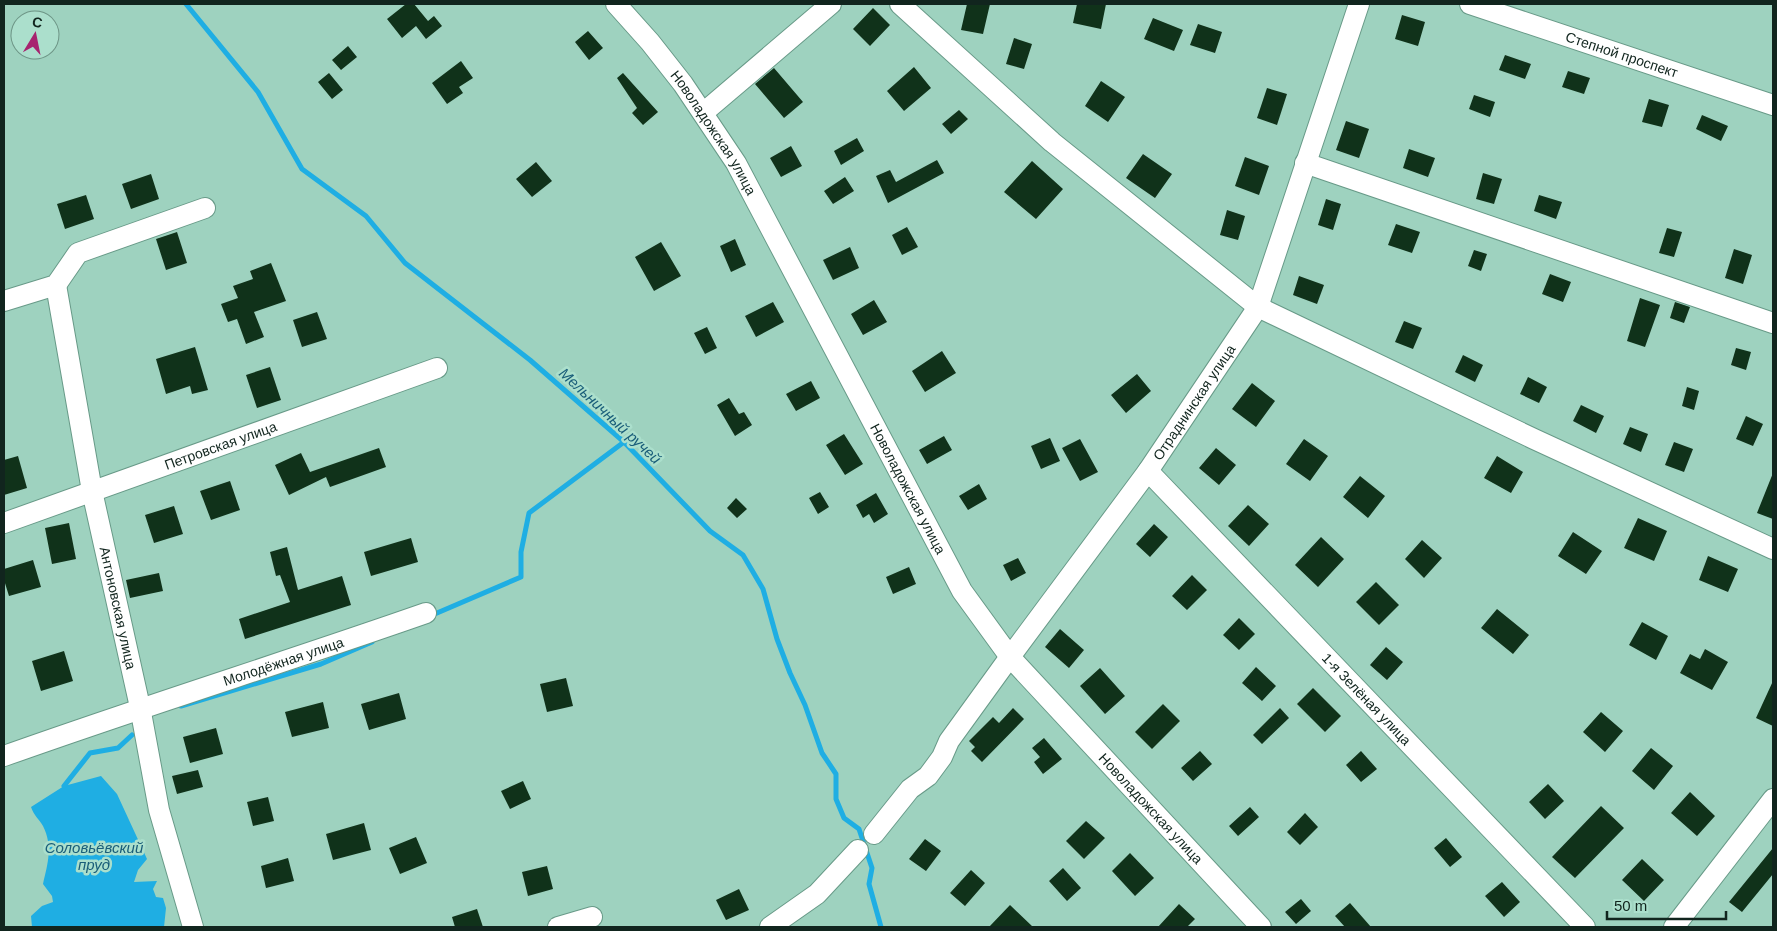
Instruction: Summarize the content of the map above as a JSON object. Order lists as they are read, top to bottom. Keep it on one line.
{"streets":{"street":["Степной проспект","Новоладожская улица","Отраднинская улица","Петровская улица","Антоновская улица","Молодёжная улица","1-я Зелёная улица"]},"crossings":[["Новоладожская улица","Отраднинская улица"],["Отраднинская улица","1-я Зелёная улица"],["Петровская улица","Антоновская улица"],["Антоновская улица","Молодёжная улица"]],"water":["Мельничный ручей","Соловьёвский пруд"],"scale_bar":"50 m","north":"top"}
